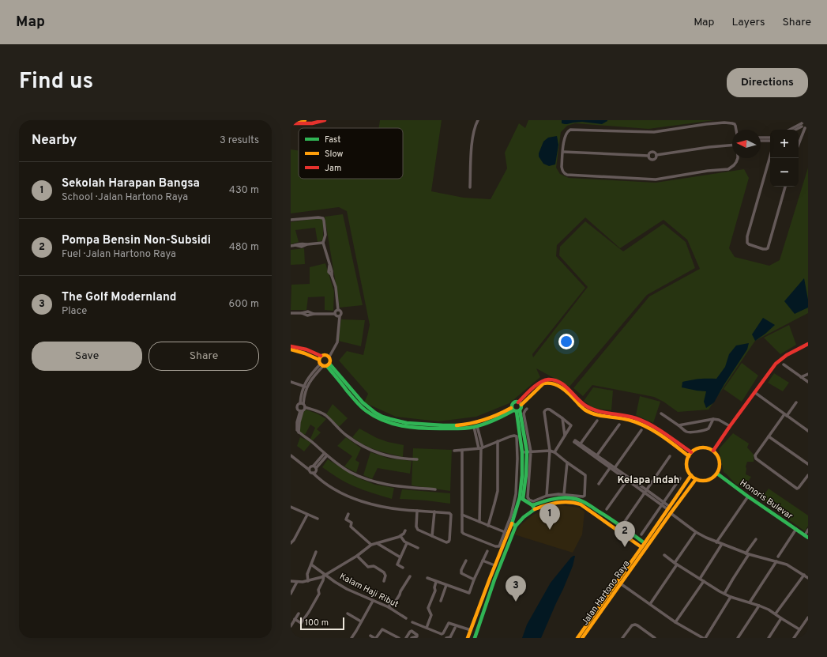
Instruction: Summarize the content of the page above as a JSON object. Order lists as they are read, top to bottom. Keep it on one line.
{"streets":{"street":["Honoris Bulevar","Kalam Haji Ribut","Jalan Hartono Raya"]},"crossings":[["Honoris Bulevar","Jalan Hartono Raya"]],"districts":["Kelapa Indah"],"legend":["Fast","Slow","Jam"],"scale_bar":"100 m","north":"left","page":{"header":"Map","nav":["Map","Layers","Share"],"title":"Find us","buttons":["Directions",["Save","Share"]],"heading":["Nearby","3 results"],"map_buttons":["+","−"],"list":[{"mark":"1","name":"Sekolah Harapan Bangsa","note":"School · Jalan Hartono Raya","value":"430 m"},{"mark":"2","name":"Pompa Bensin Non-Subsidi","note":"Fuel · Jalan Hartono Raya","value":"480 m"},{"mark":"3","name":"The Golf Modernland","note":"Place","value":"600 m"}],"pins":["1","2","3"],"scale":"100 m"}}
